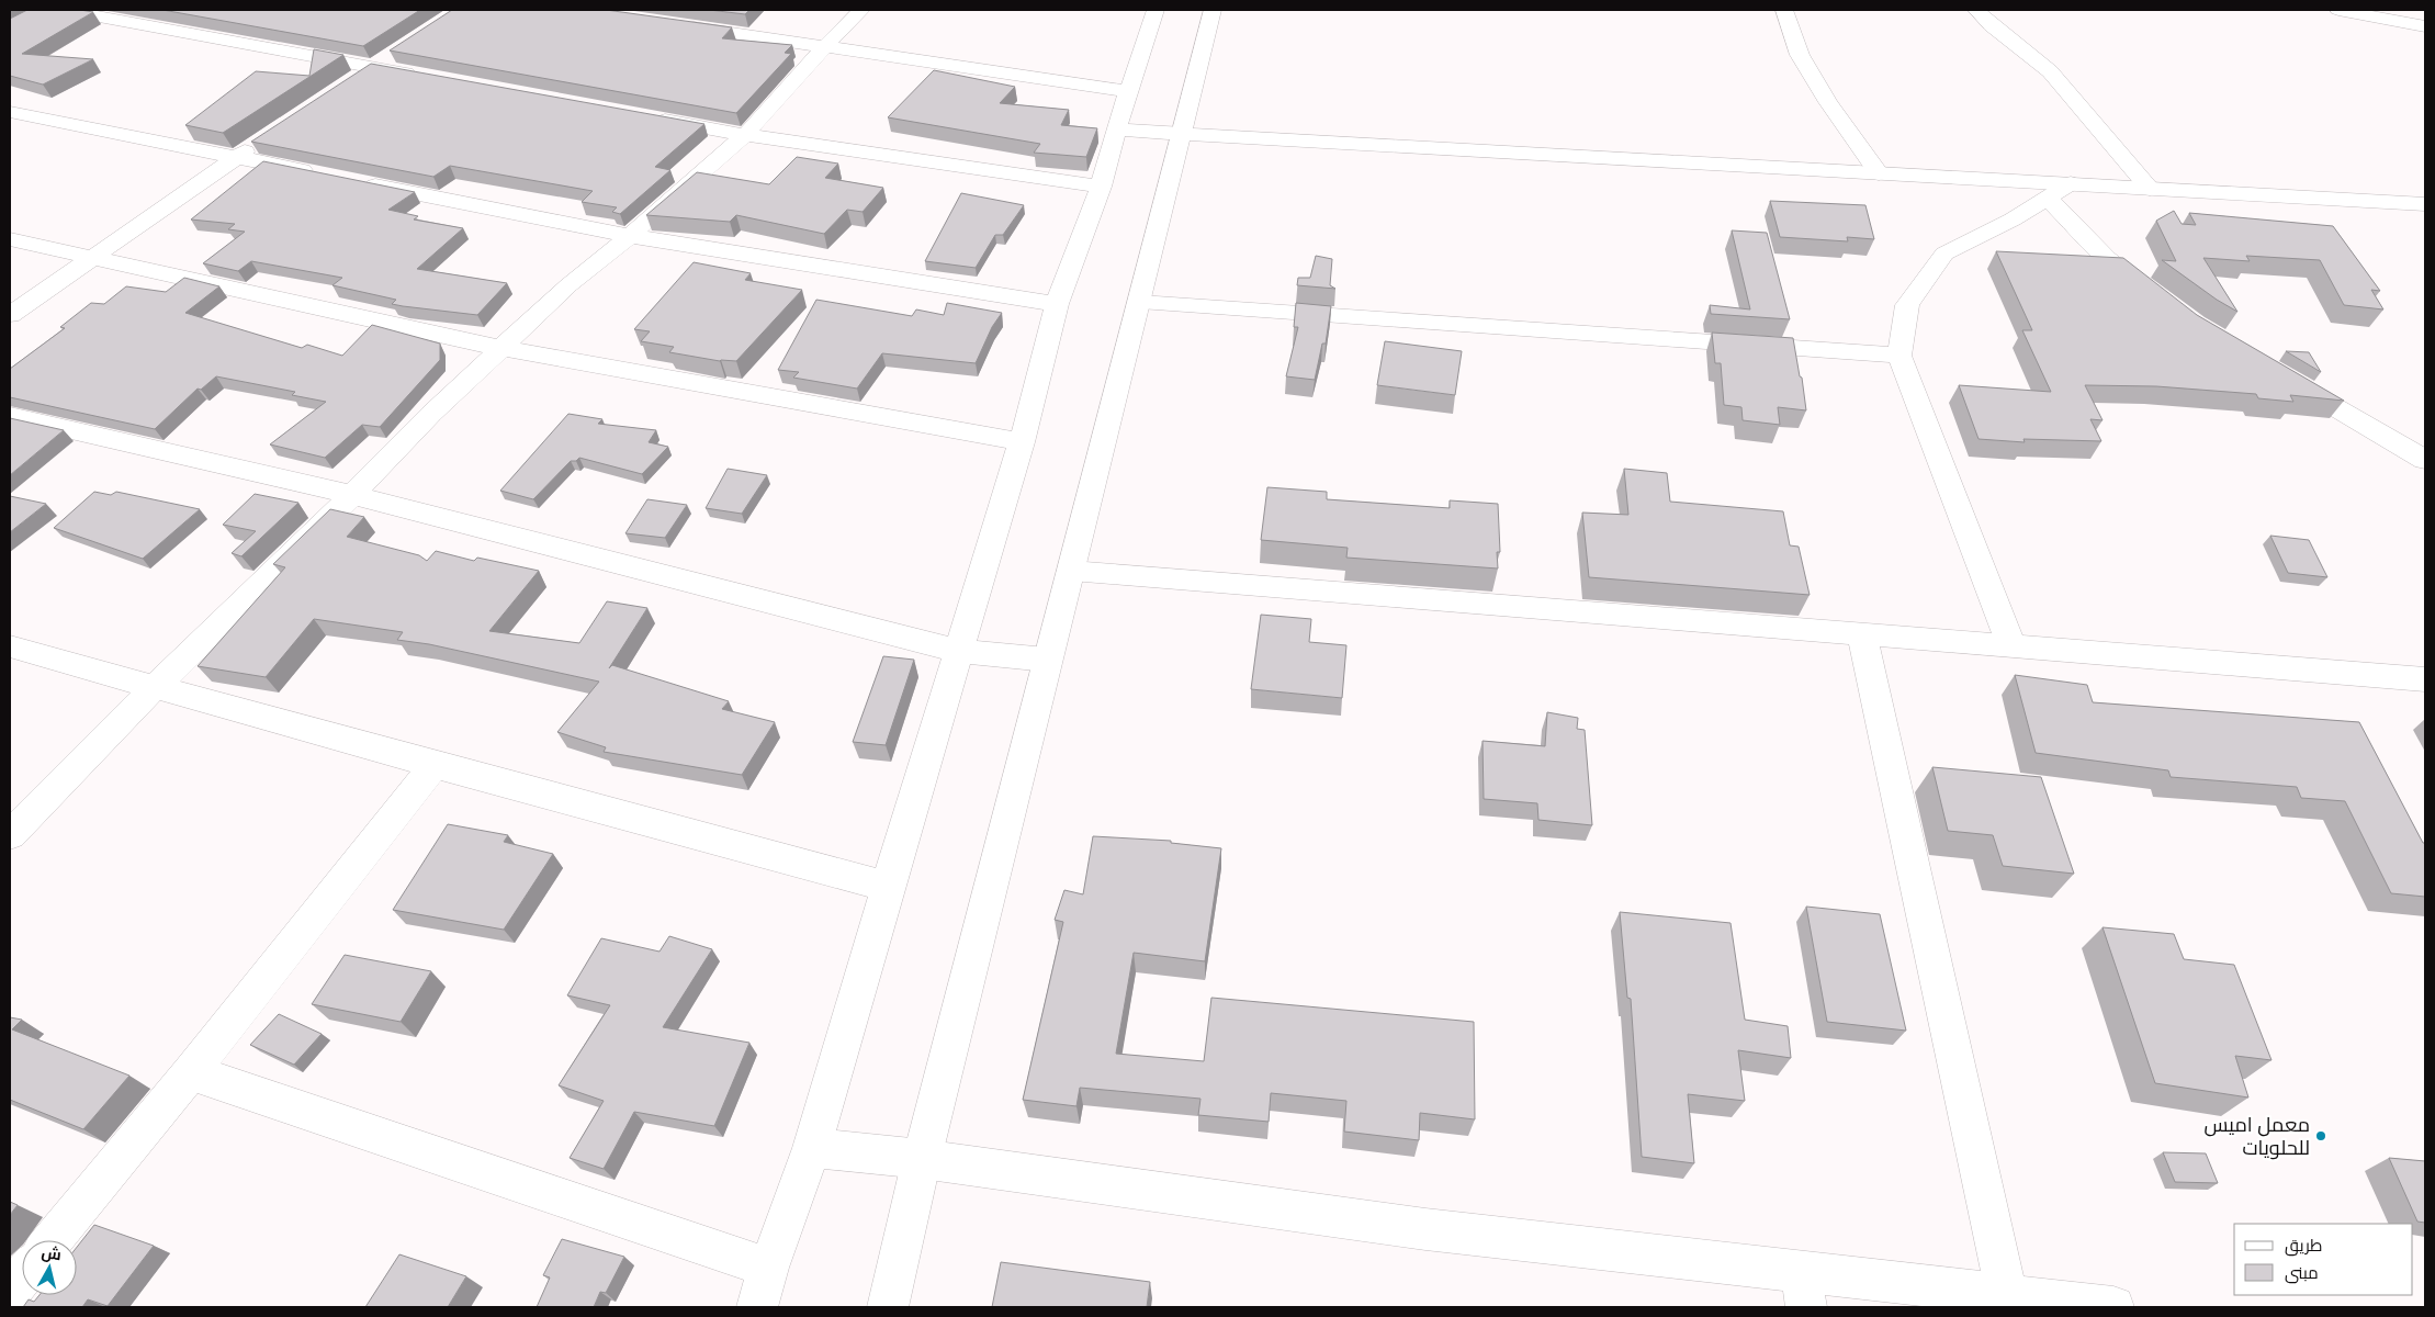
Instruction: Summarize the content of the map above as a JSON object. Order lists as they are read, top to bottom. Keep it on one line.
{"places":["معمل اميس للحلويات"],"legend":["طريق","مبنى"],"north":"top"}
